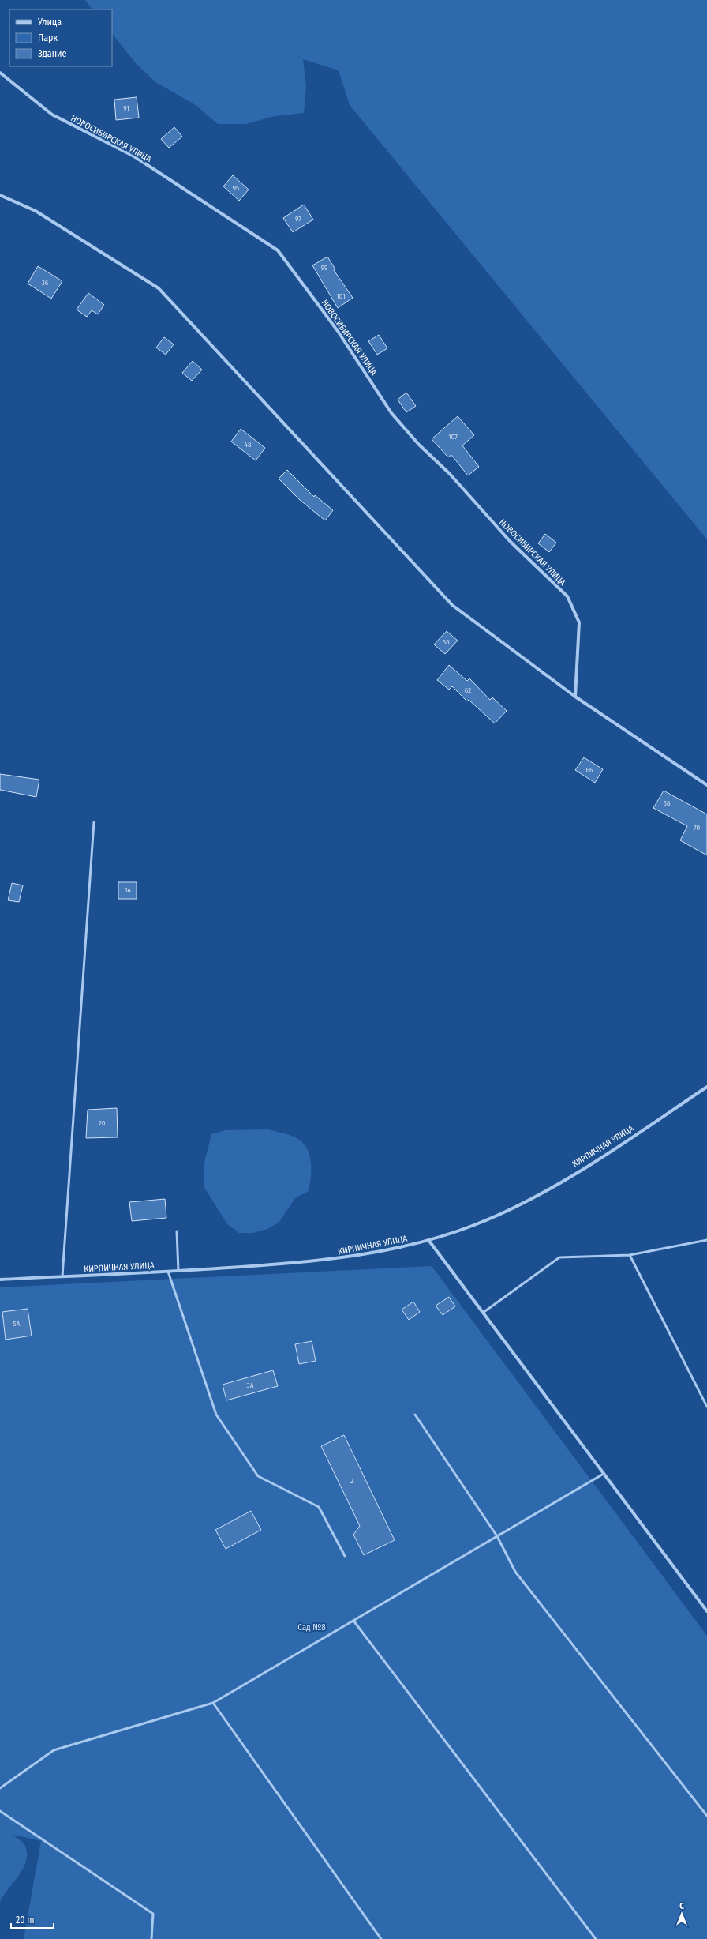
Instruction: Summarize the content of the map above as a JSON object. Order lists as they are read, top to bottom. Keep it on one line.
{"streets":{"street":["НОВОСИБИРСКАЯ УЛИЦА","КИРПИЧНАЯ УЛИЦА"]},"parks":["Сад №8"],"house_numbers":["91","95","97","99","36","101","107","48","60","62","66","68","70","14","20","5А","3А","2"],"legend":["Улица","Парк","Здание"],"scale_bar":"20 m","north":"top"}
